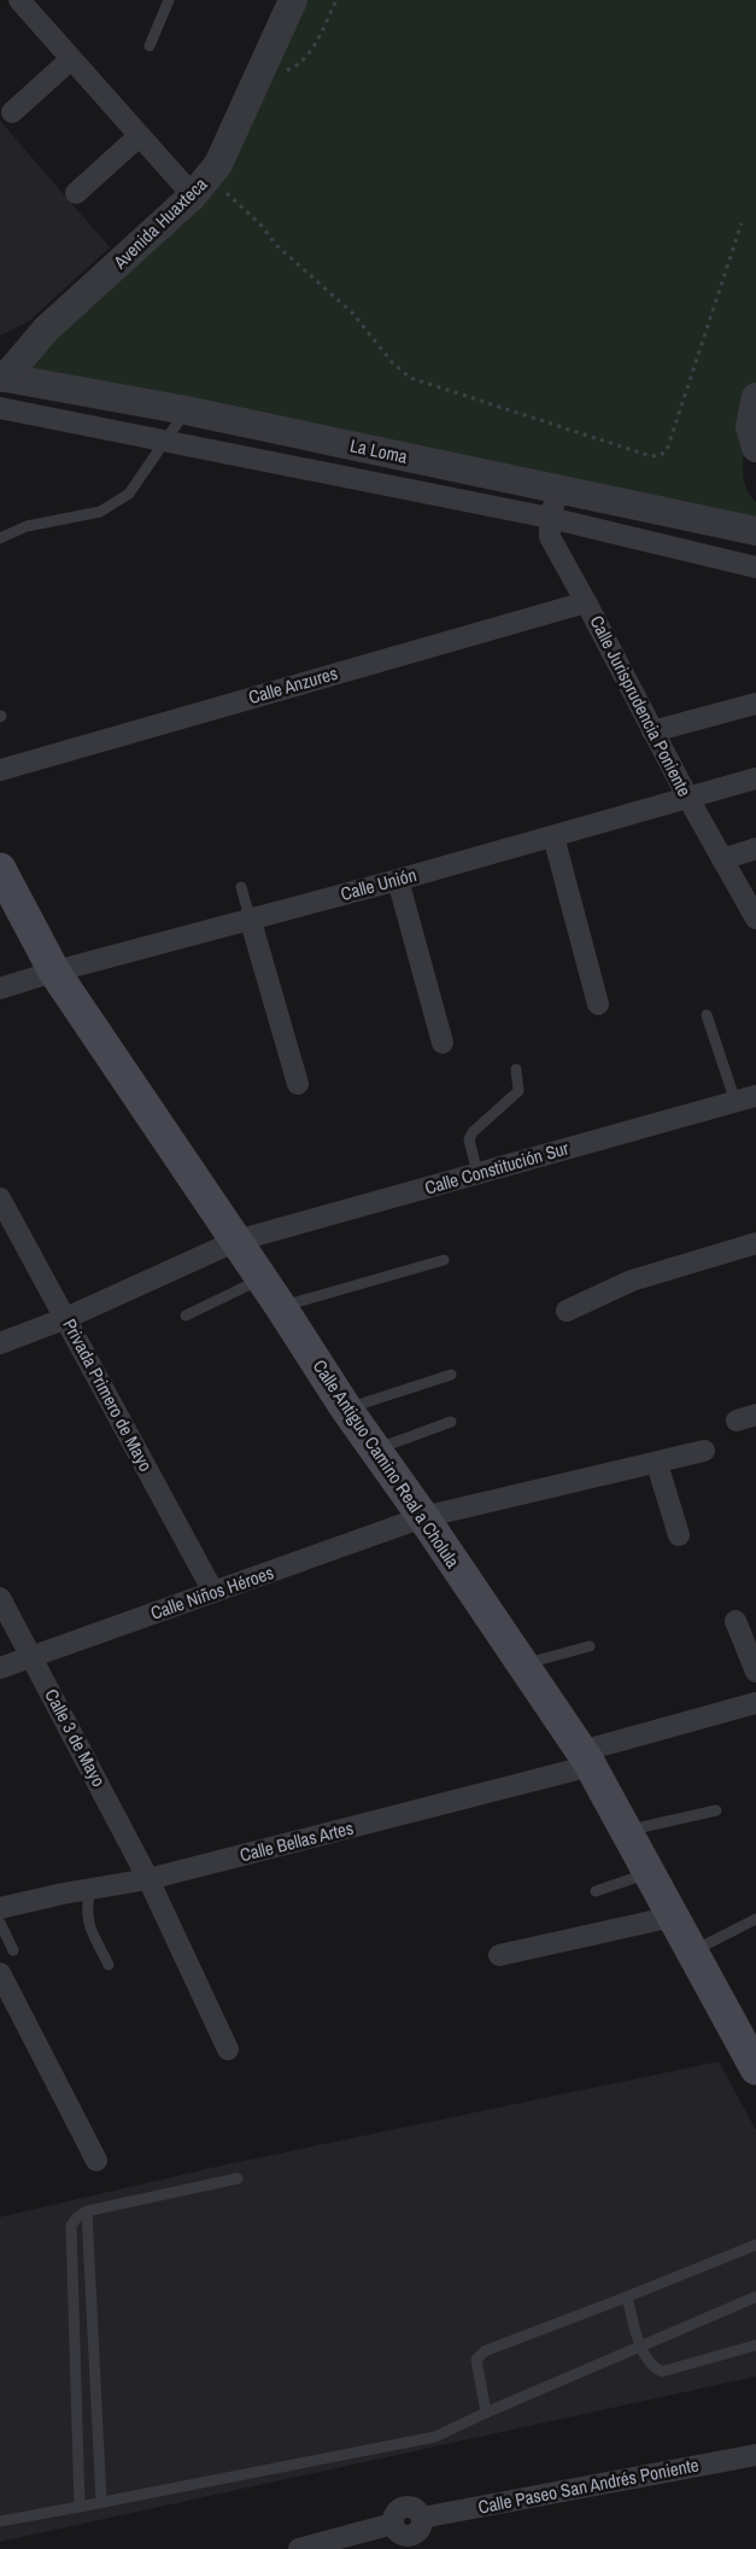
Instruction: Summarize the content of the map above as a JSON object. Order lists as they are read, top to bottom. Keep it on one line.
{"streets":{"main road":["Calle Antiguo Camino Real a Cholula"],"street":["Avenida Huaxteca","La Loma","Calle Anzures","Calle Jurisprudencia Poniente","Calle Unión","Calle Constitución Sur","Privada Primero de Mayo","Calle Niños Héroes","Calle 3 de Mayo","Calle Bellas Artes","Calle Paseo San Andrés Poniente"]},"crossings":[["Avenida Huaxteca","La Loma"],["Calle Anzures","Calle Jurisprudencia Poniente"],["Calle Jurisprudencia Poniente","Calle Unión"],["Calle Unión","Calle Antiguo Camino Real a Cholula"],["Calle Constitución Sur","Privada Primero de Mayo"],["Calle Constitución Sur","Calle Antiguo Camino Real a Cholula"],["Privada Primero de Mayo","Calle Niños Héroes"],["Calle Antiguo Camino Real a Cholula","Calle Niños Héroes"],["Calle Antiguo Camino Real a Cholula","Calle Bellas Artes"],["Calle Niños Héroes","Calle 3 de Mayo"],["Calle 3 de Mayo","Calle Bellas Artes"]]}
